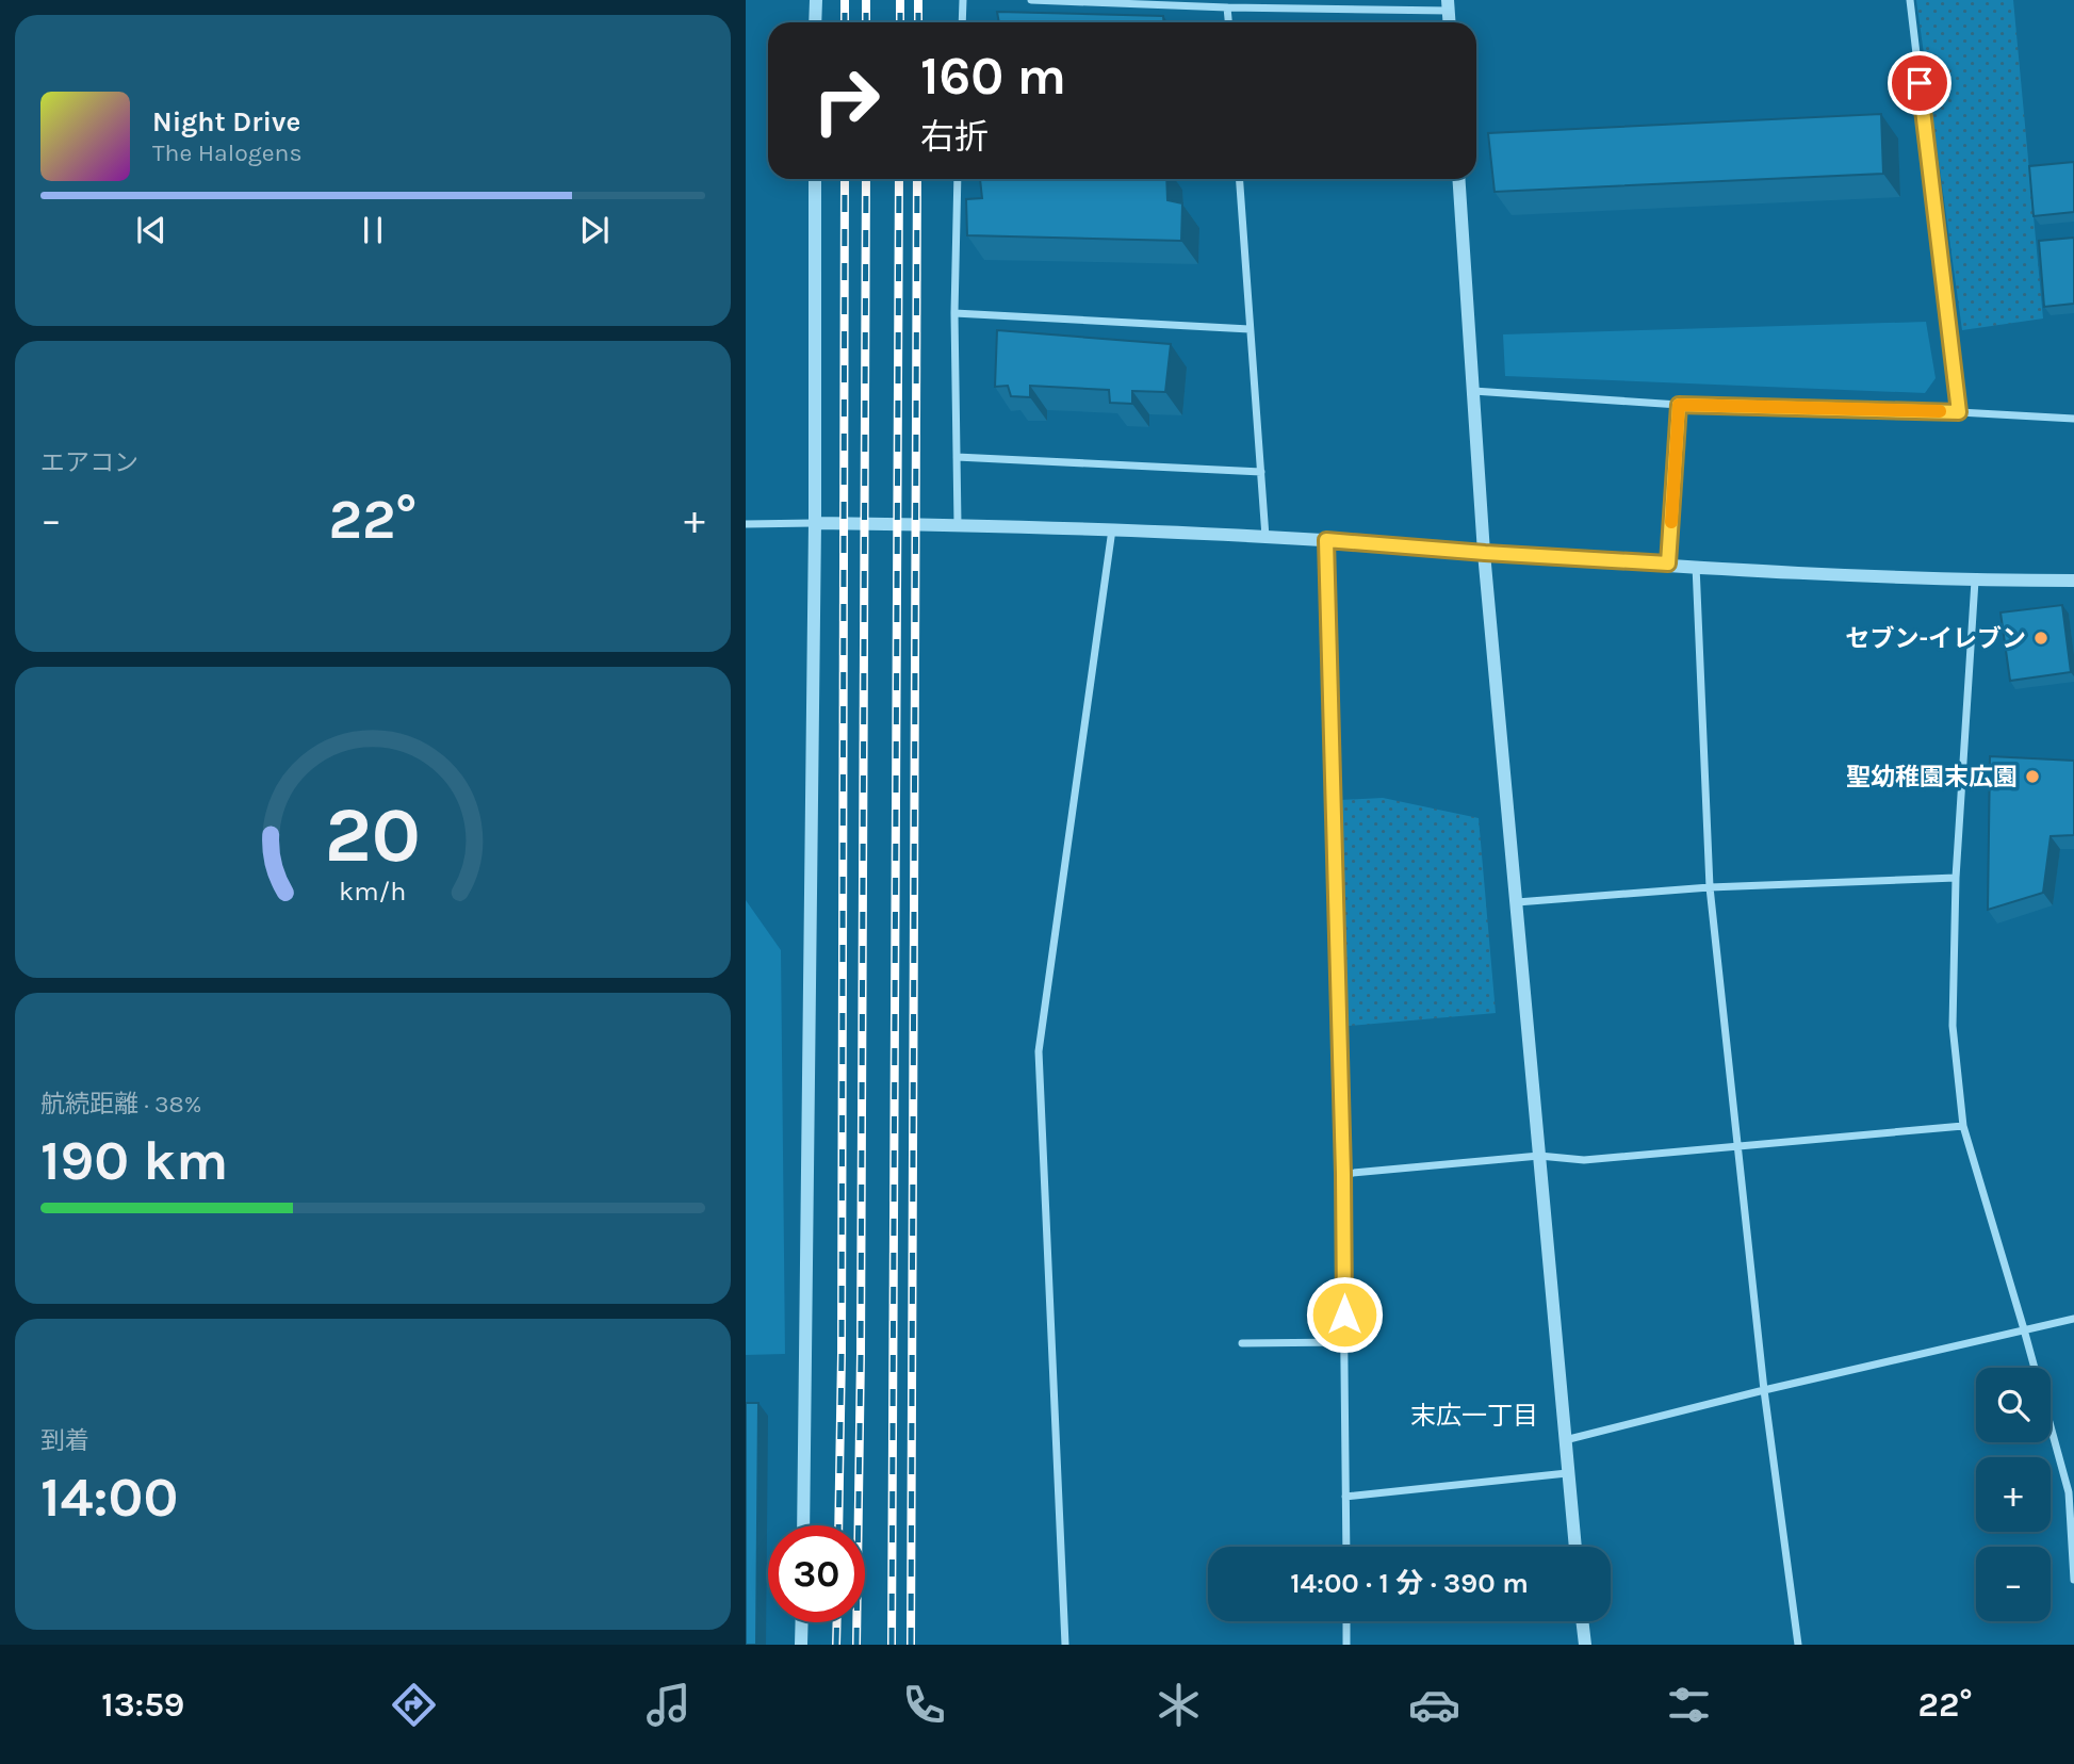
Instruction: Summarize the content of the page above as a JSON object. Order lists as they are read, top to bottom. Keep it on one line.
{"districts":["末広一丁目"],"places":["セブン-イレブン","聖幼稚園末広園"],"page":{"turn":["160 m","右折"],"song":["Night Drive","The Halogens"],"tile":["エアコン",["航続距離 · 38%","190 km"],["到着","14:00"]],"heat":["−","22°","+"],"map_buttons":["+","−"],"limit":"30","trip":"14:00 · 1 分 · 390 m","tabs":["13:59","22°"],"gauge":["20","km/h"]}}
